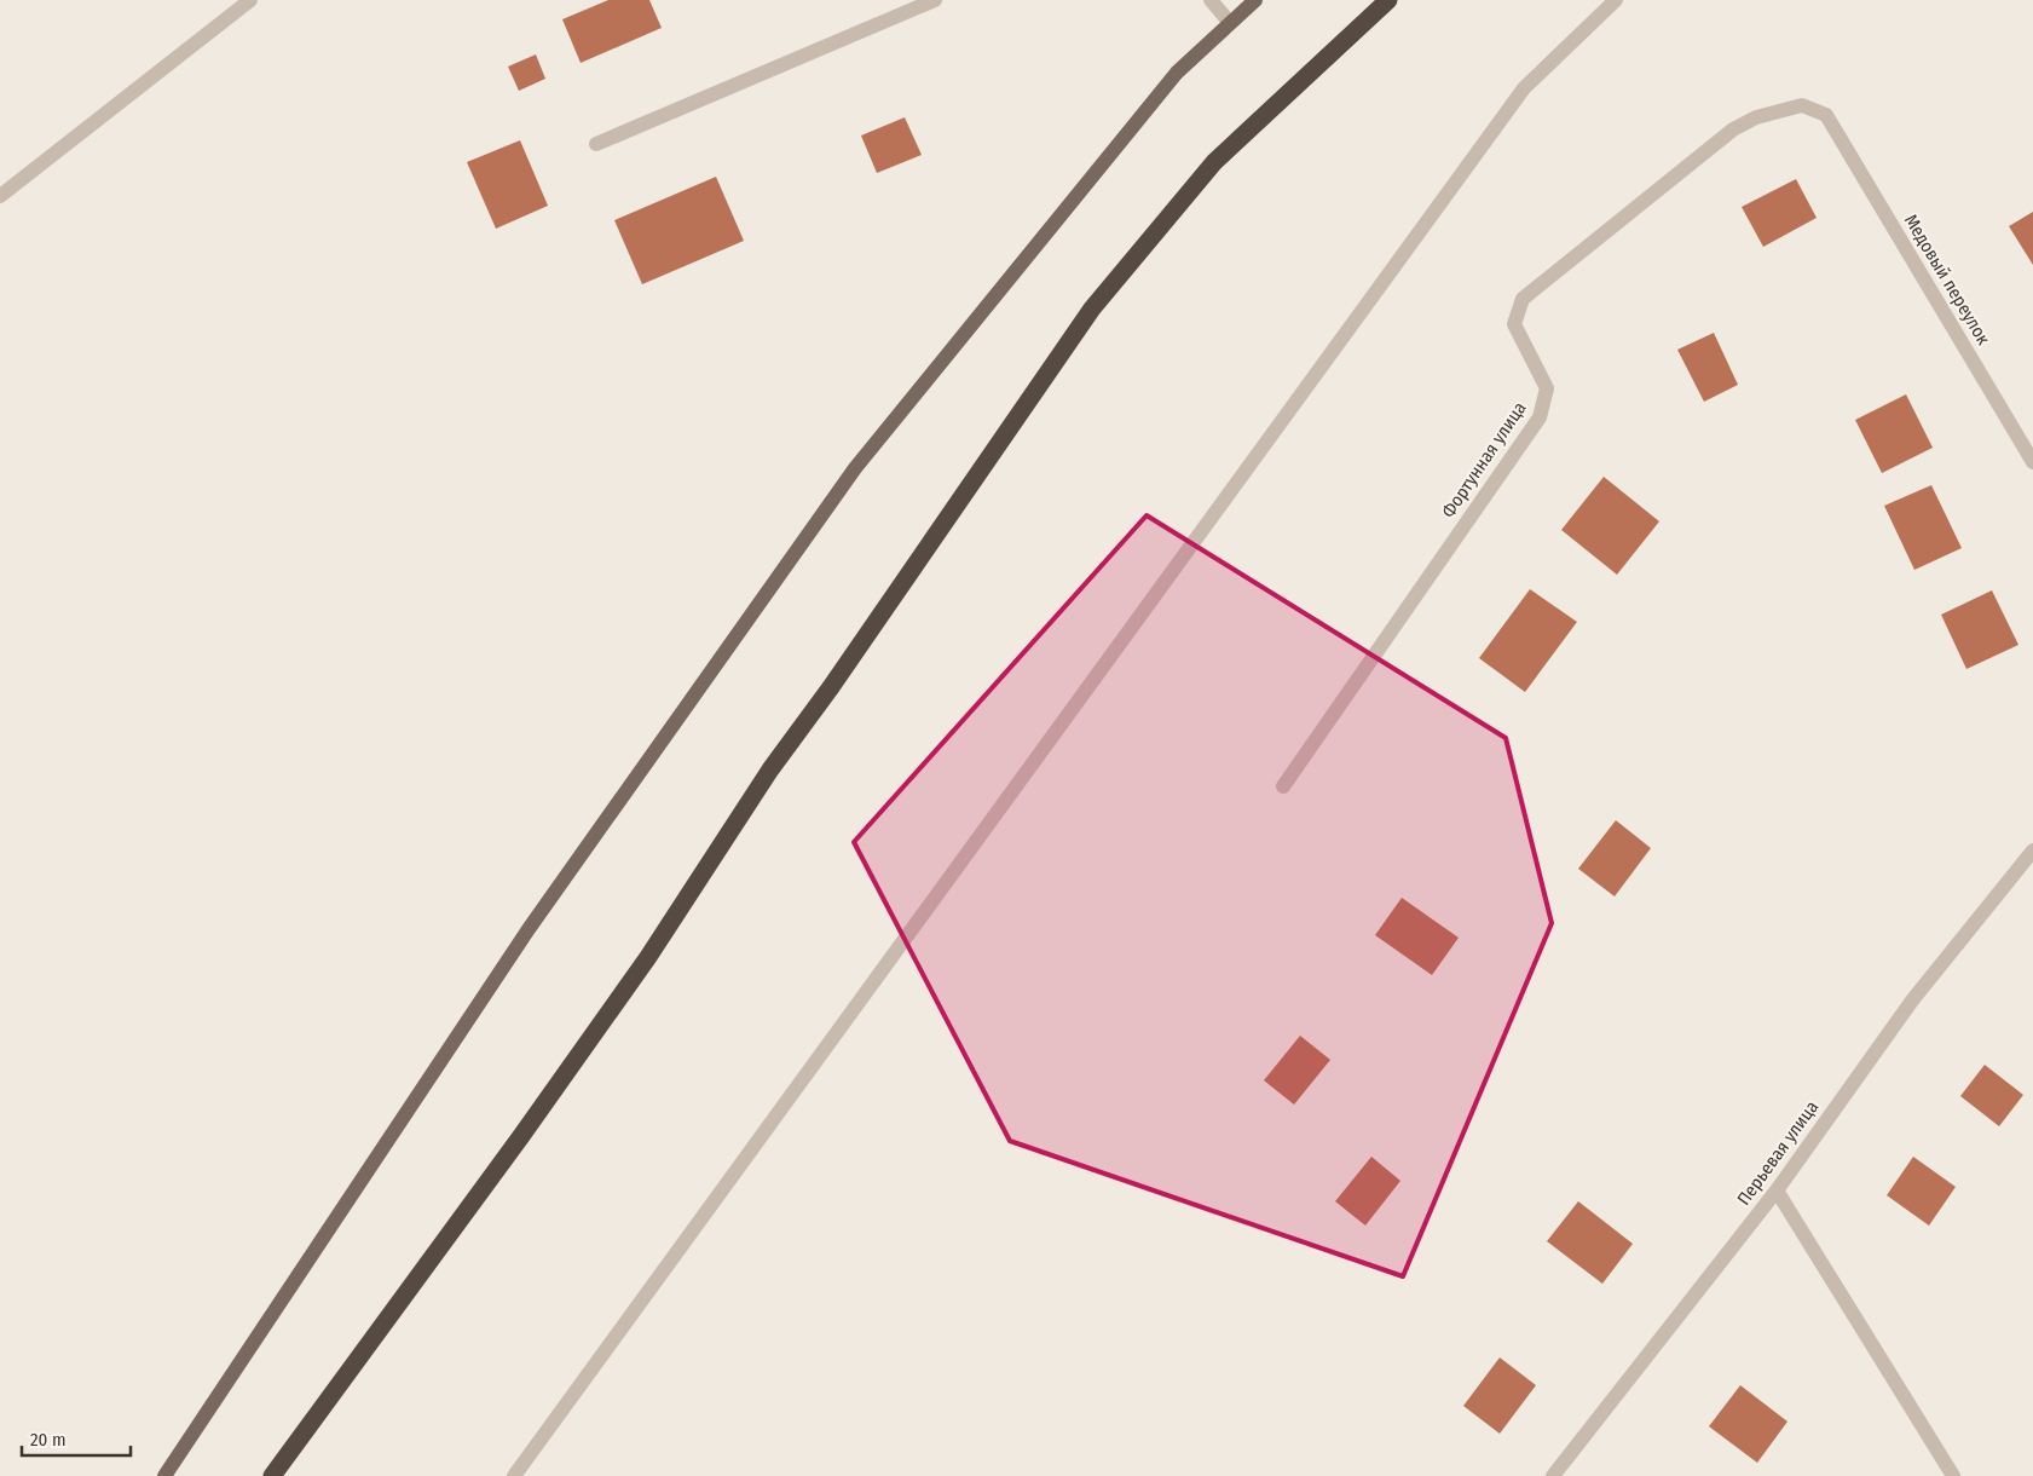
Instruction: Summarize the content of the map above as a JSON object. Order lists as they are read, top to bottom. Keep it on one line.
{"streets":{"street":["Медовый переулок","Фортунная улица","Перьевая улица"]},"crossings":[["Медовый переулок","Фортунная улица"]],"scale_bar":"20 m"}
